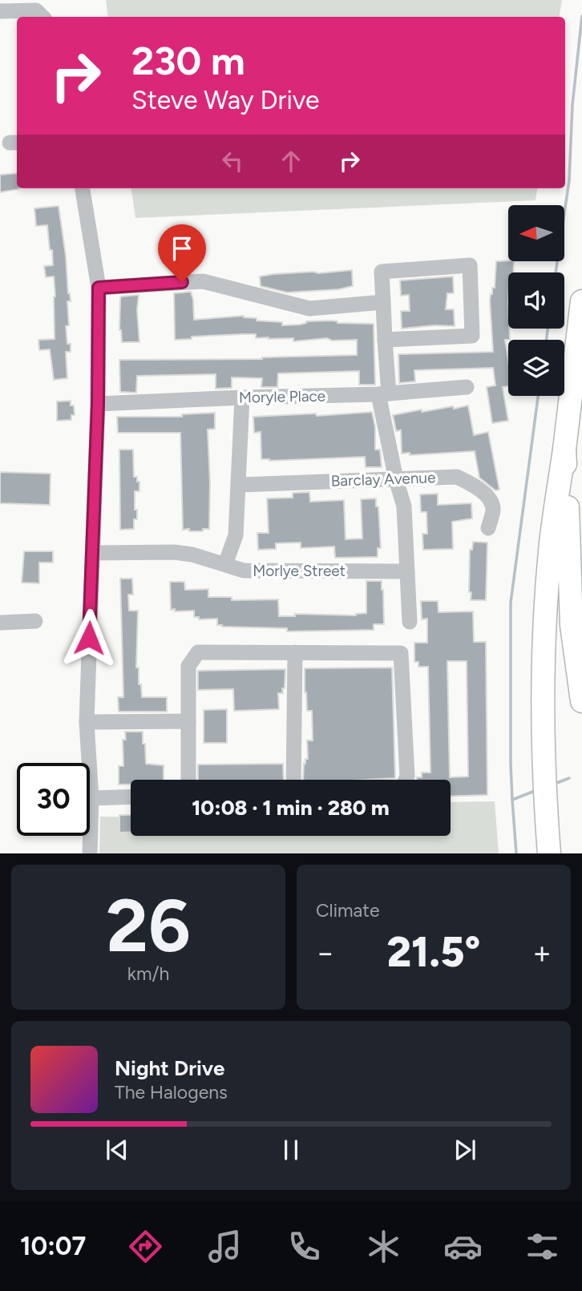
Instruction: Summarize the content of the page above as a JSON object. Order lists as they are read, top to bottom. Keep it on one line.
{"streets":{"street":["Moryle Place","Barclay Avenue","Morlye Street"]},"north":"left","page":{"turn":["230 m","Steve Way Drive"],"limit":"30","trip":"10:08 · 1 min · 280 m","tile":[["26","km/h"],"Climate"],"heat":["−","21.5°","+"],"song":["Night Drive","The Halogens"],"tabs":"10:07"}}
